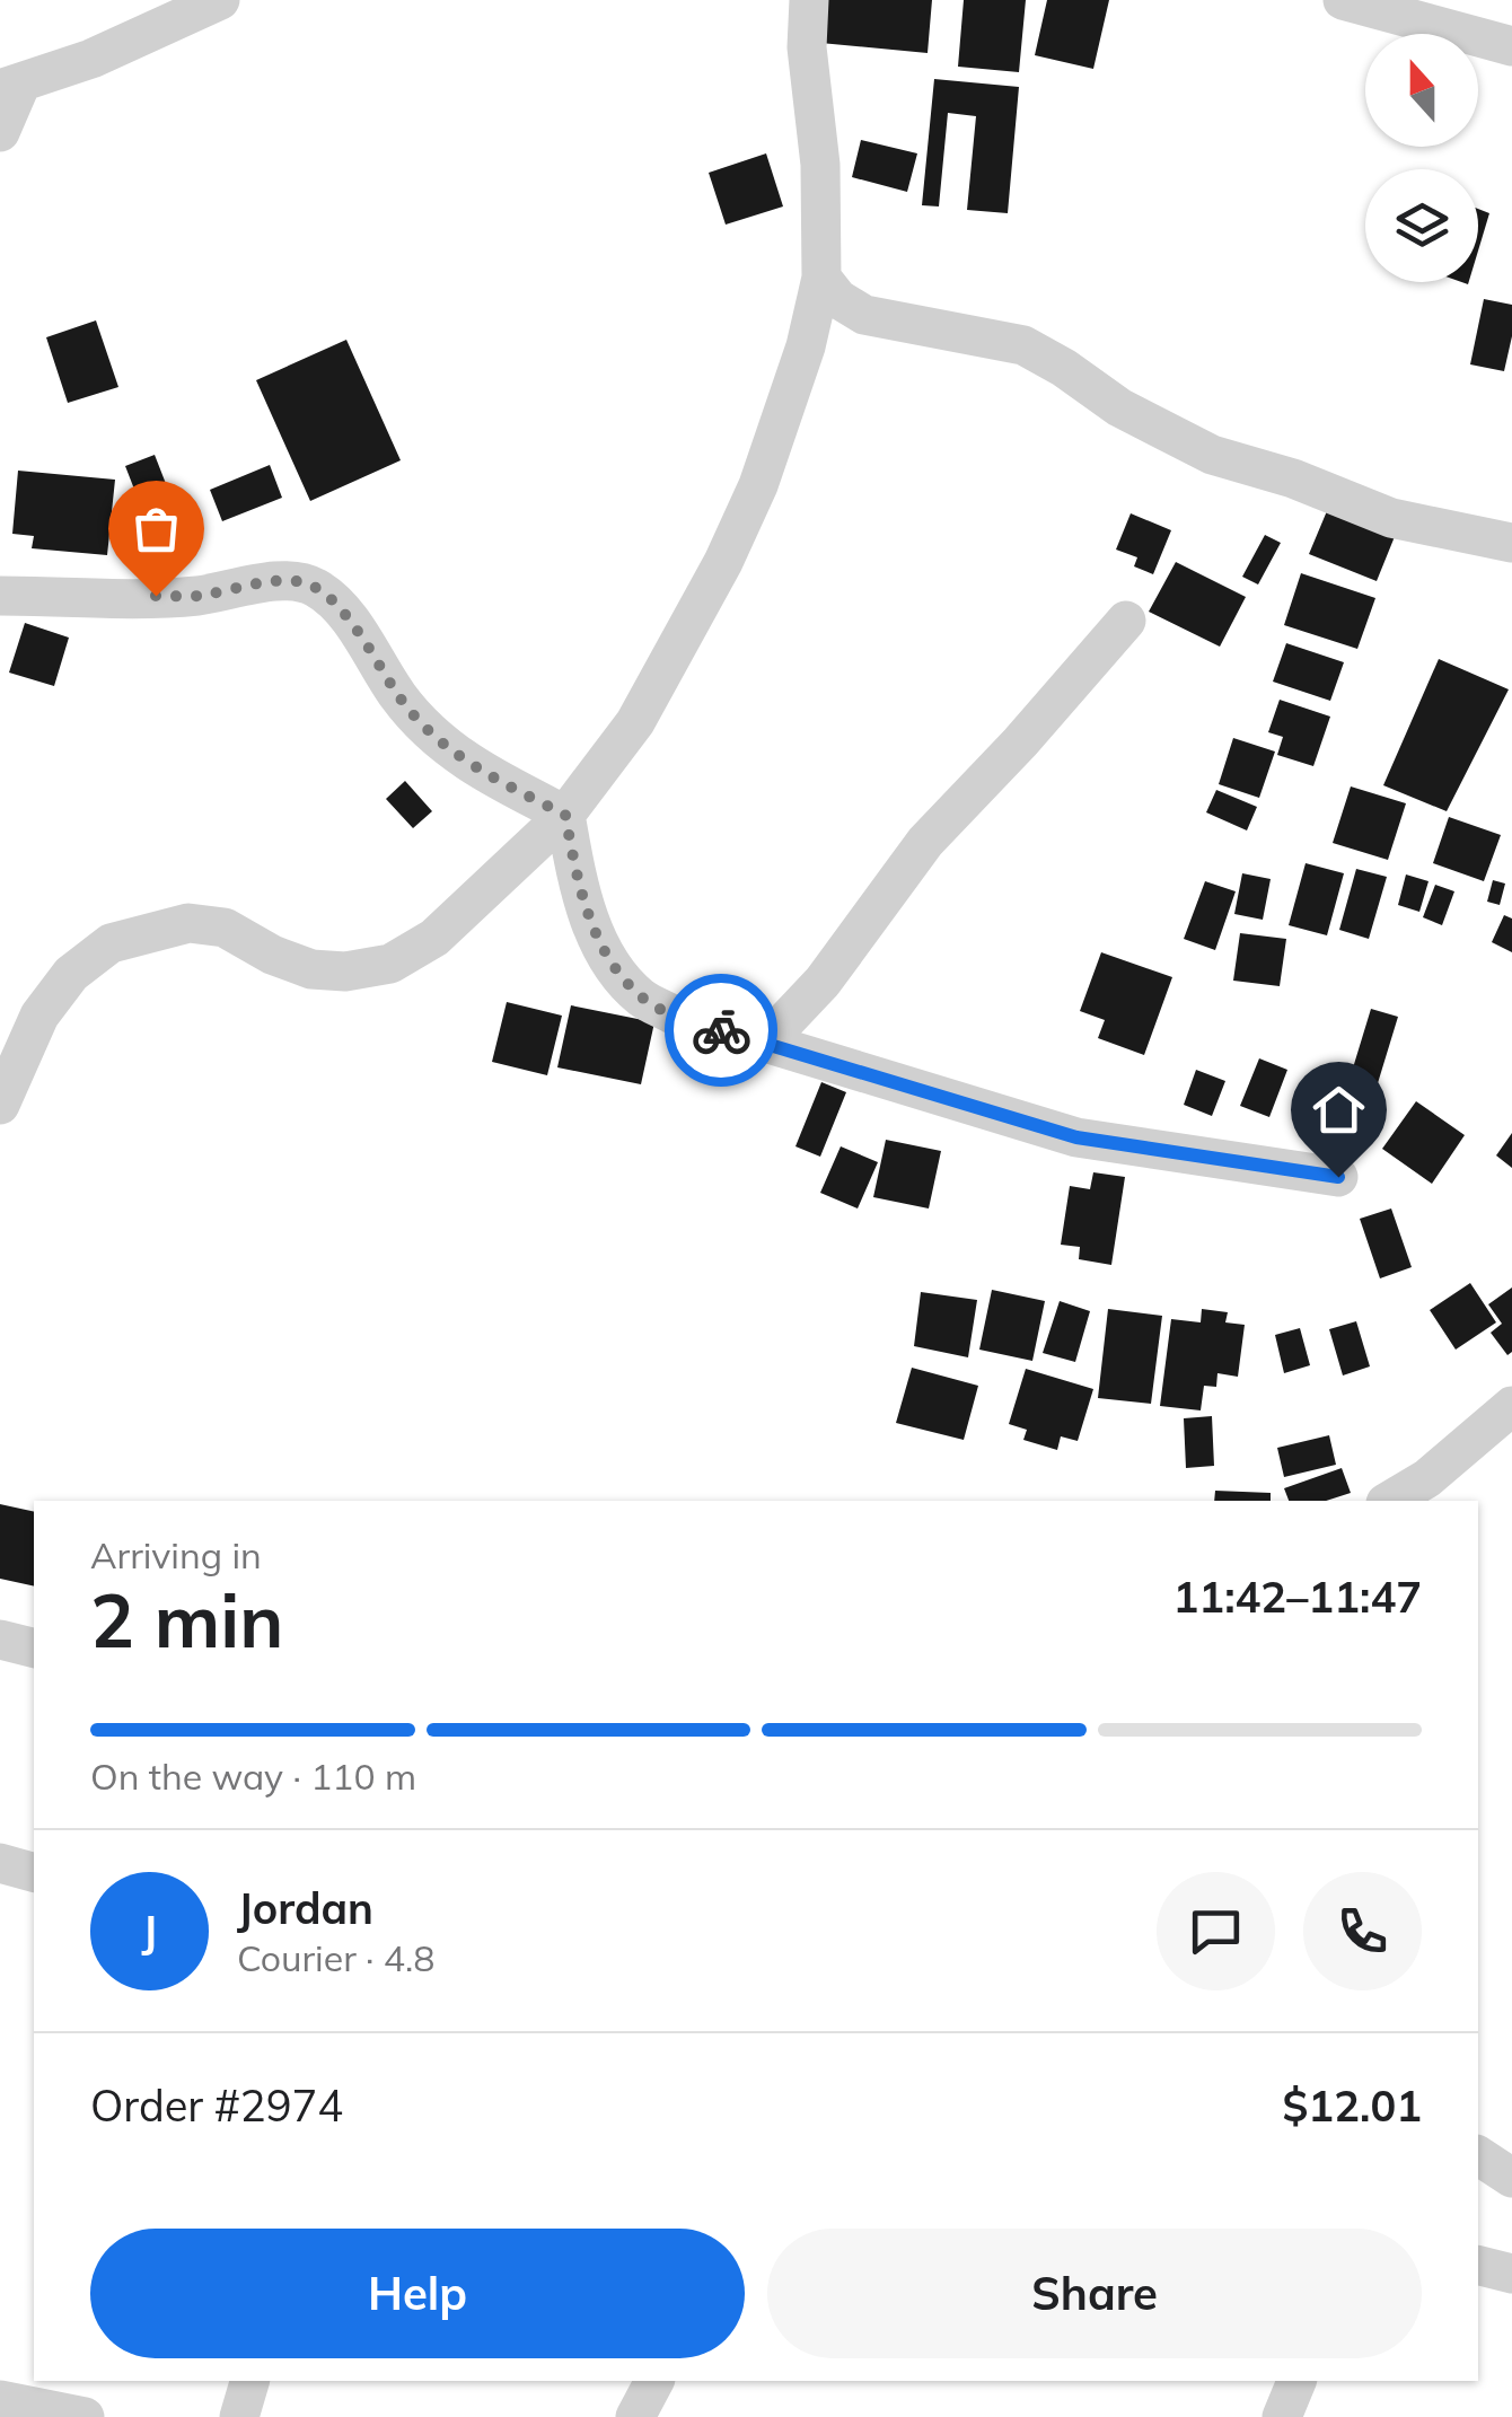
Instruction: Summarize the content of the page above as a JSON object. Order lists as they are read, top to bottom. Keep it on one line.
{"north":"top","page":{"heading":["2 min","Arriving in","11:42–11:47"],"panel":["Jordan","Courier · 4.8","Order #2974","$12.01"],"bar":"On the way · 110 m","round":"J","buttons":["Help","Share"]}}
